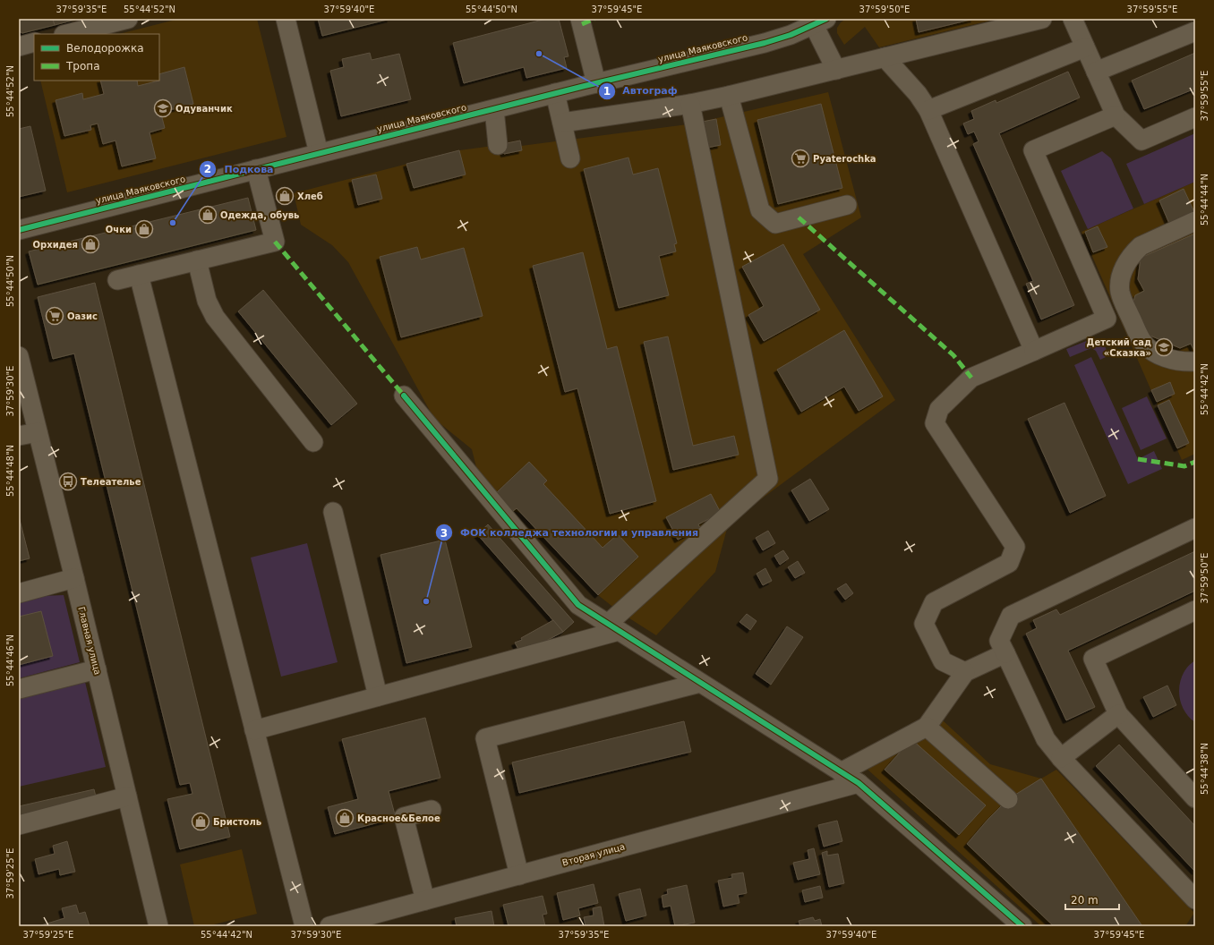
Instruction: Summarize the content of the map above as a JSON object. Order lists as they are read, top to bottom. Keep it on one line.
{"streets":{"street":["улица Маяковского","Главная улица","Вторая улица"]},"places":{"other":["Автограф","Подкова","ФОК колледжа технологии и управления"],"school or university":["Одуванчик","Детский сад «Сказка»"],"supermarket":["Pyaterochka","Оазис"],"shop":["Хлеб","Одежда, обувь","Очки","Орхидея","Красное&Белое","Бристоль"],"bus stop":["Телеателье"]},"legend":["Велодорожка","Тропа"],"scale_bar":"20 m","coordinates":["37°59'35\"E","55°44'52\"N","37°59'40\"E","55°44'50\"N","37°59'45\"E","37°59'50\"E","37°59'55\"E","55°44'44\"N","55°44'42\"N","37°59'30\"E","55°44'48\"N","55°44'46\"N","55°44'38\"N","37°59'25\"E"]}
